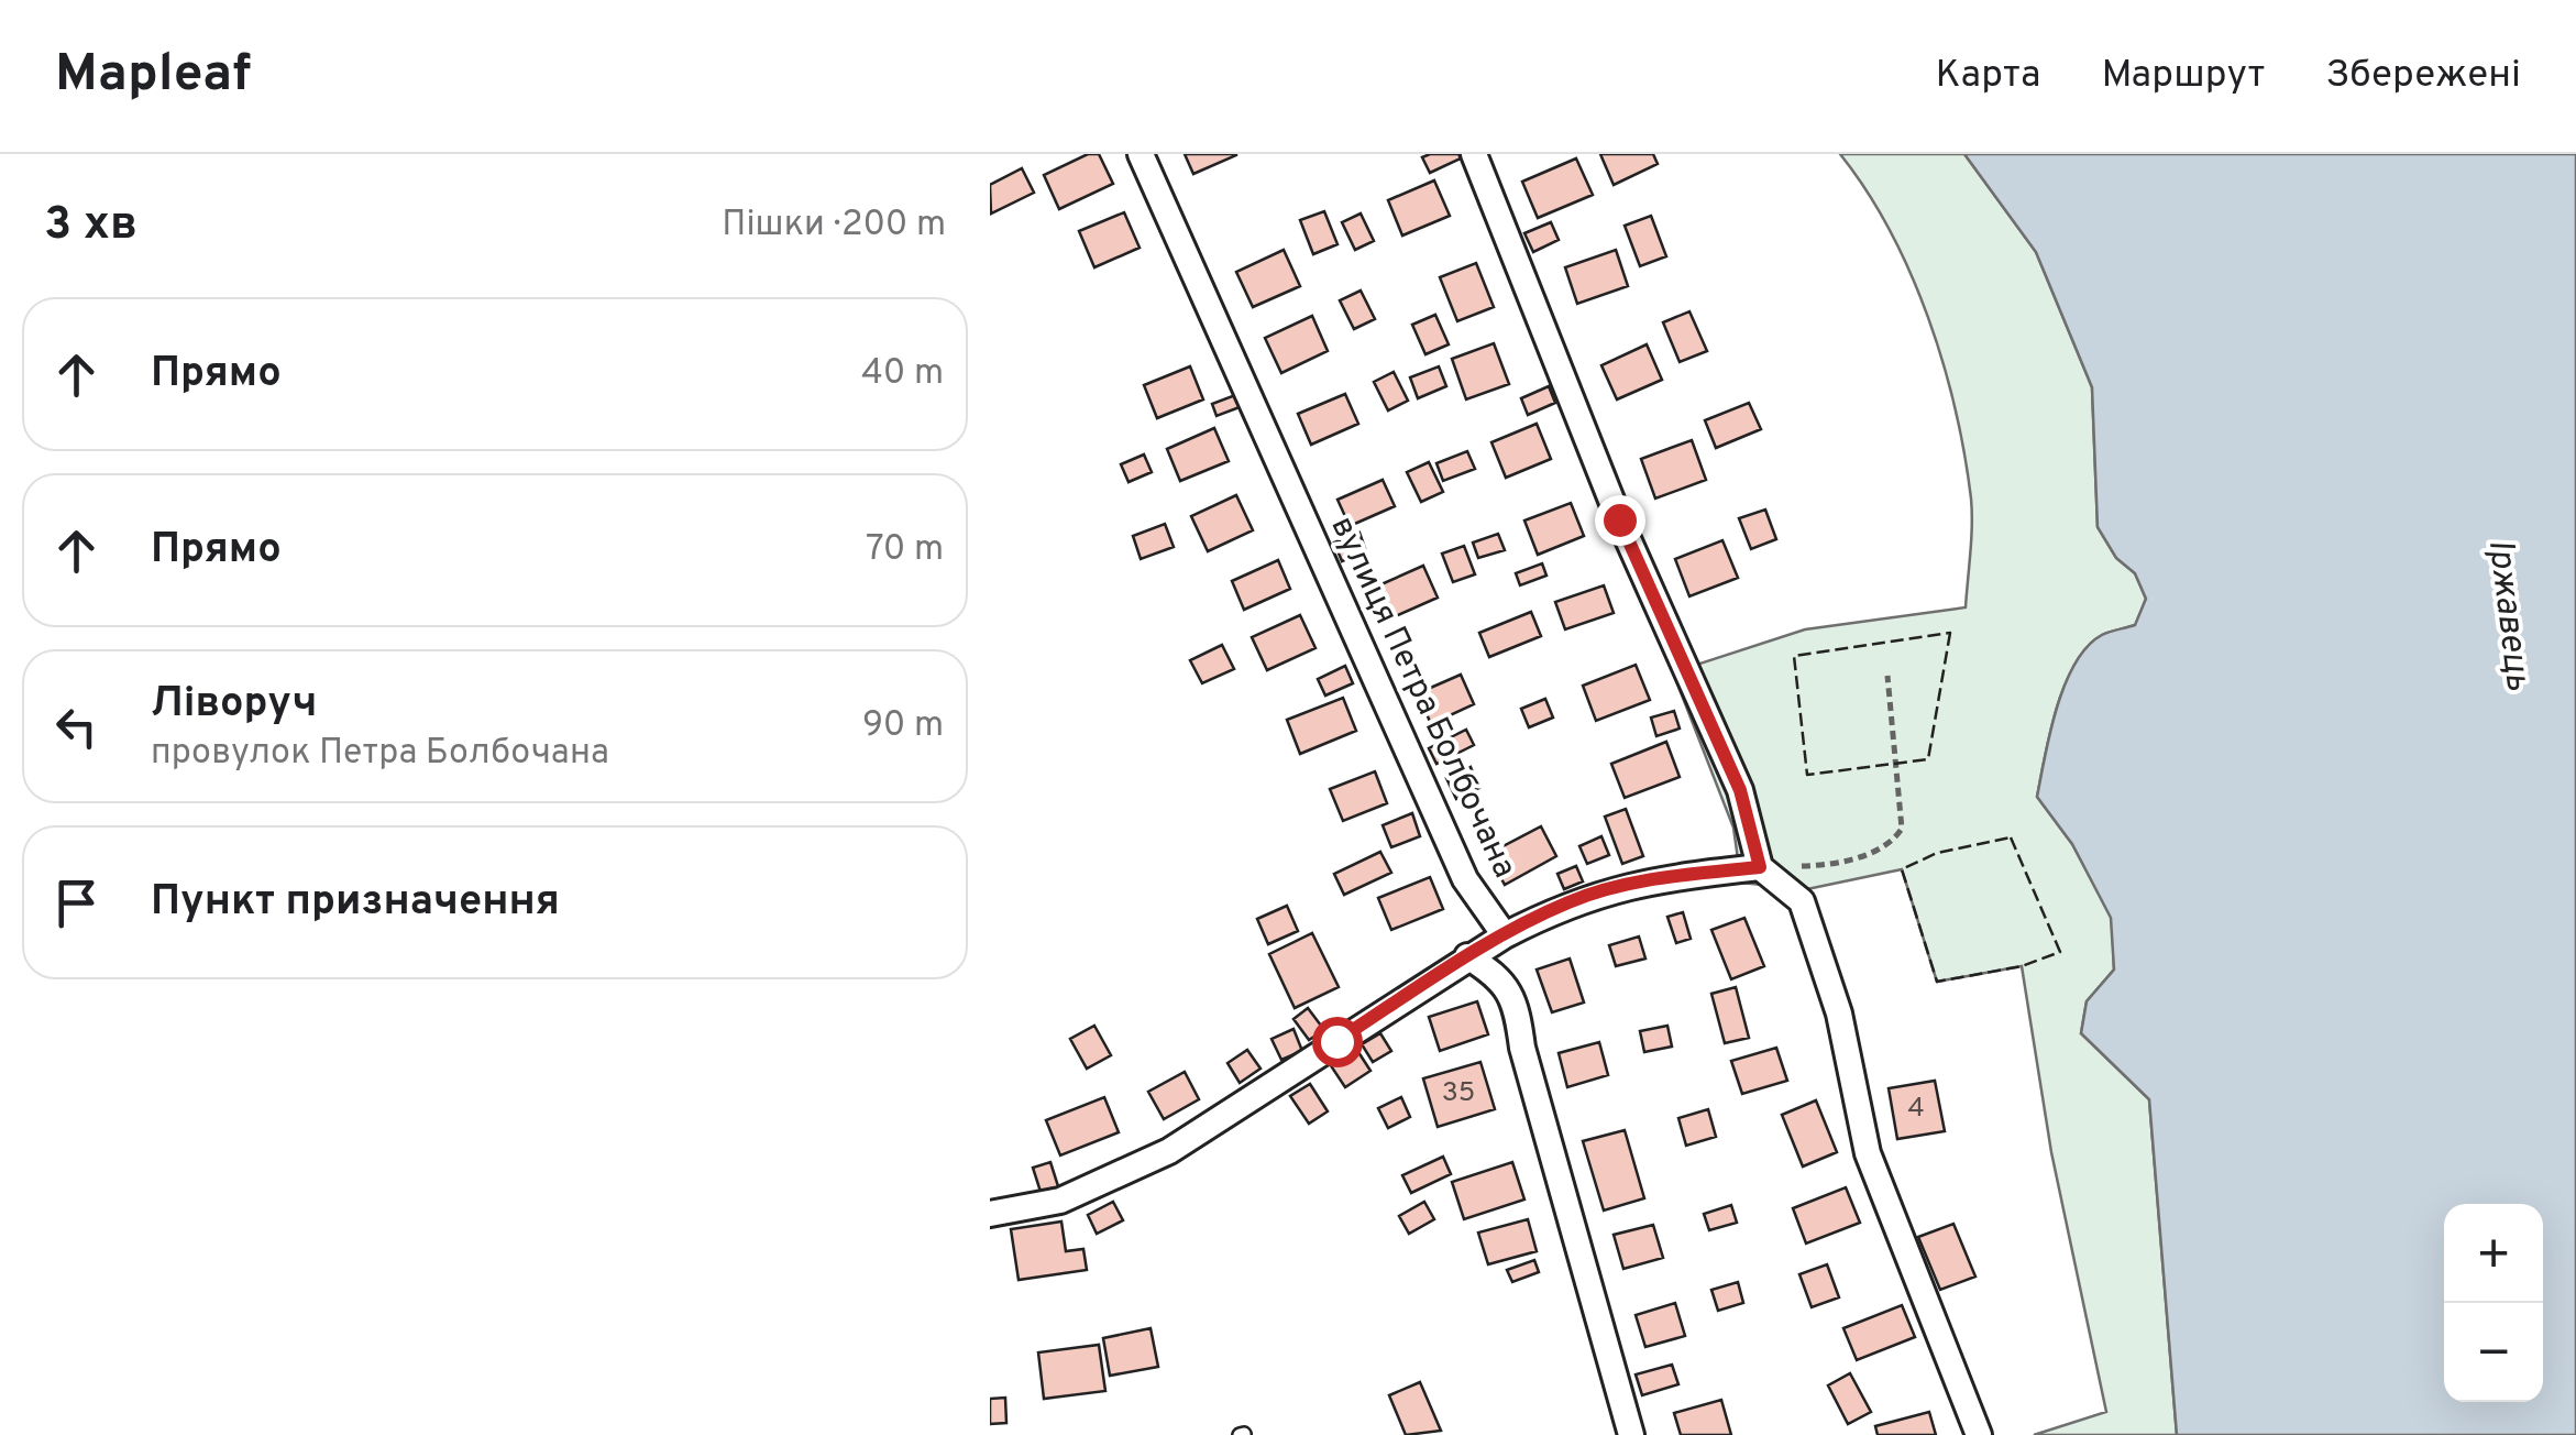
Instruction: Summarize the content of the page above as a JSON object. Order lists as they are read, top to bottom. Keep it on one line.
{"streets":{"street":["вулиця Петра Болбочана"]},"water":["Іржавець"],"house_numbers":["35","4"],"page":{"header":"Mapleaf","nav":["Карта","Маршрут","Збережені"],"heading":["3 хв","Пішки · 200 m"],"list":[["Прямо","40 m"],["Прямо","70 m"],["Ліворуч","провулок Петра Болбочана","90 m"],"Пункт призначення"],"map_buttons":["+","−"]}}
